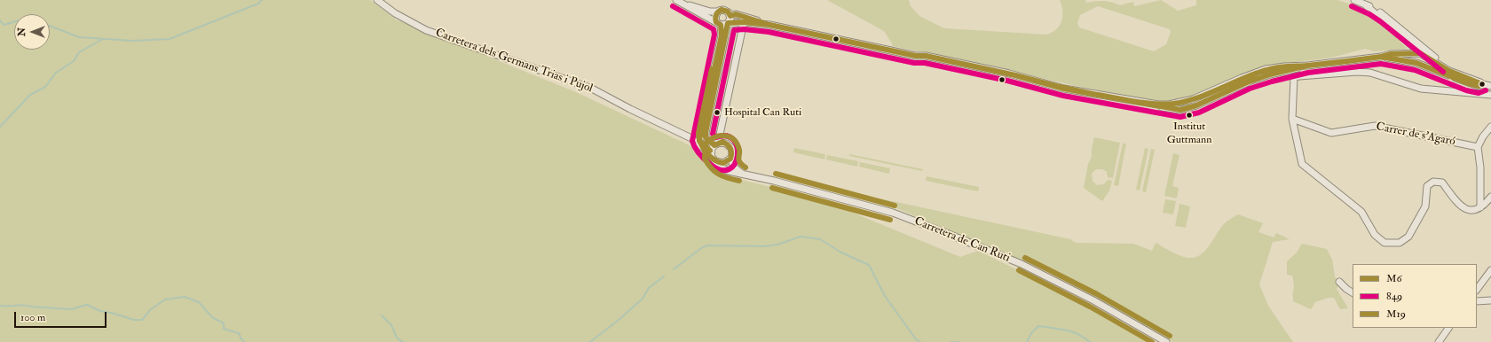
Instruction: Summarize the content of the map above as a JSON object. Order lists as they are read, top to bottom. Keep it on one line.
{"streets":{"street":["Carretera dels Germans Trias i Pujol","Carrer de s'Agaró","Carretera de Can Ruti"]},"crossings":[["Carretera dels Germans Trias i Pujol","Carretera de Can Ruti"]],"places":["Hospital Can Ruti","Institut Guttmann"],"lines":["transit line 849","transit line M6","transit line M19"],"legend":["M6","849","M19"],"scale_bar":"100 m","north":"left"}
